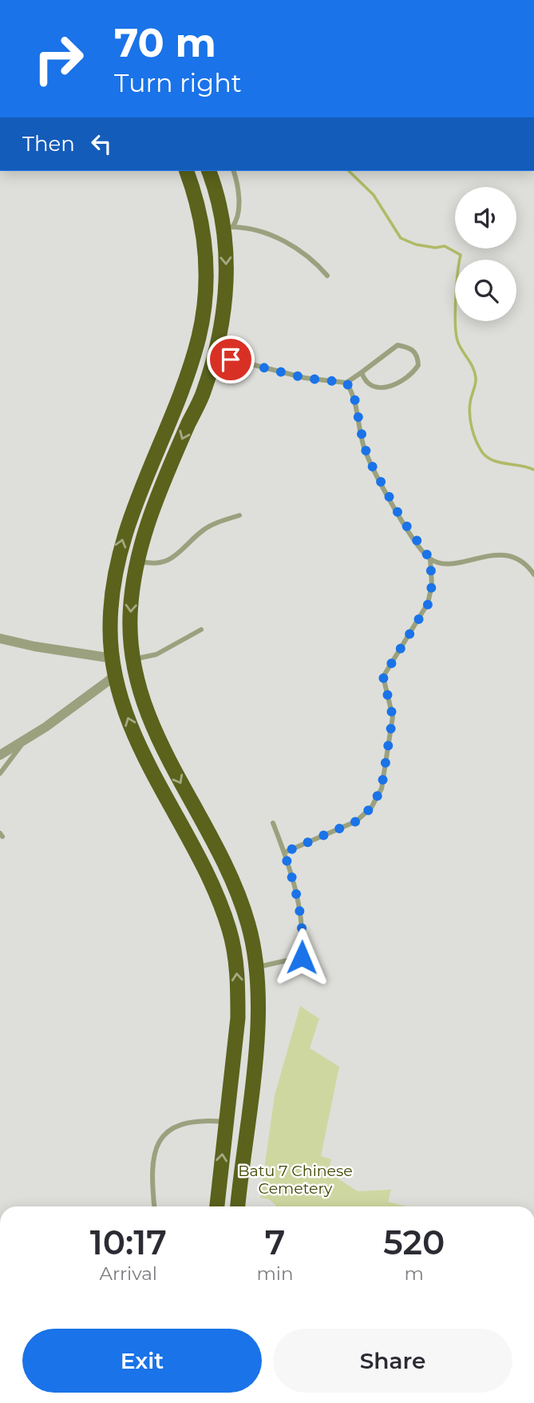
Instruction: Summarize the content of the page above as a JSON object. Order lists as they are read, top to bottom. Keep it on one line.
{"parks":["Batu 7 Chinese Cemetery"],"page":{"turn":["70 m","Turn right"],"then":"Then","eta":["10:17","Arrival","7","min","520","m"],"buttons":["Exit","Share"]}}
